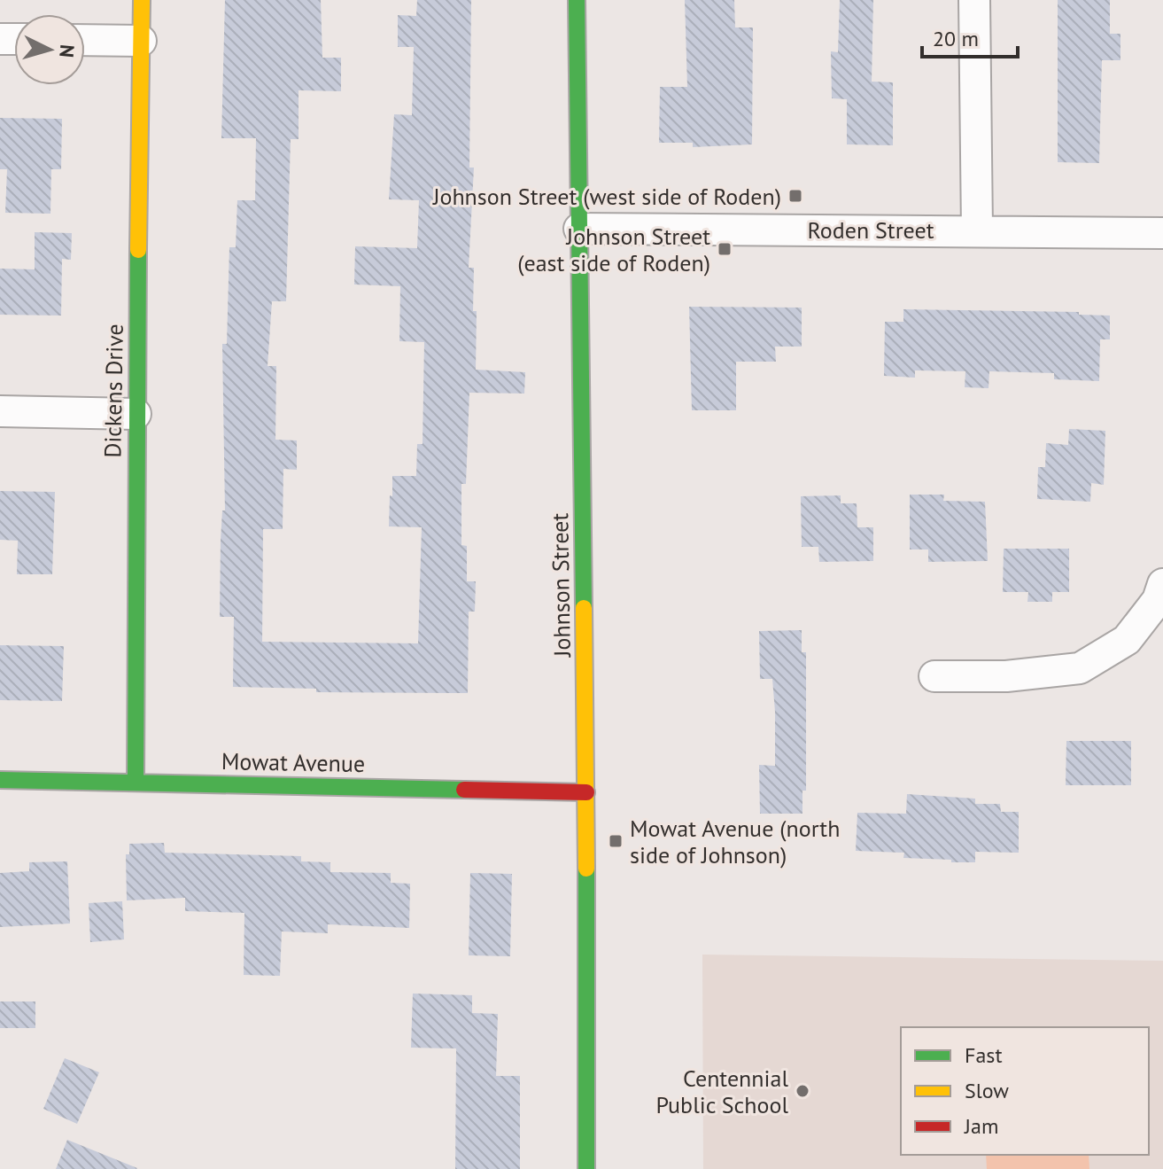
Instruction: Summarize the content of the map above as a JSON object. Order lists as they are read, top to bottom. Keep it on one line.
{"streets":{"street":["Roden Street","Dickens Drive","Johnson Street","Mowat Avenue"]},"crossings":[["Roden Street","Johnson Street"],["Dickens Drive","Mowat Avenue"],["Johnson Street","Mowat Avenue"]],"places":{"transit":["Johnson Street (west side of Roden)","Johnson Street (east side of Roden)","Mowat Avenue (north side of Johnson)"],"other":["Centennial Public School"]},"legend":["Fast","Slow","Jam"],"scale_bar":"20 m","north":"right"}
